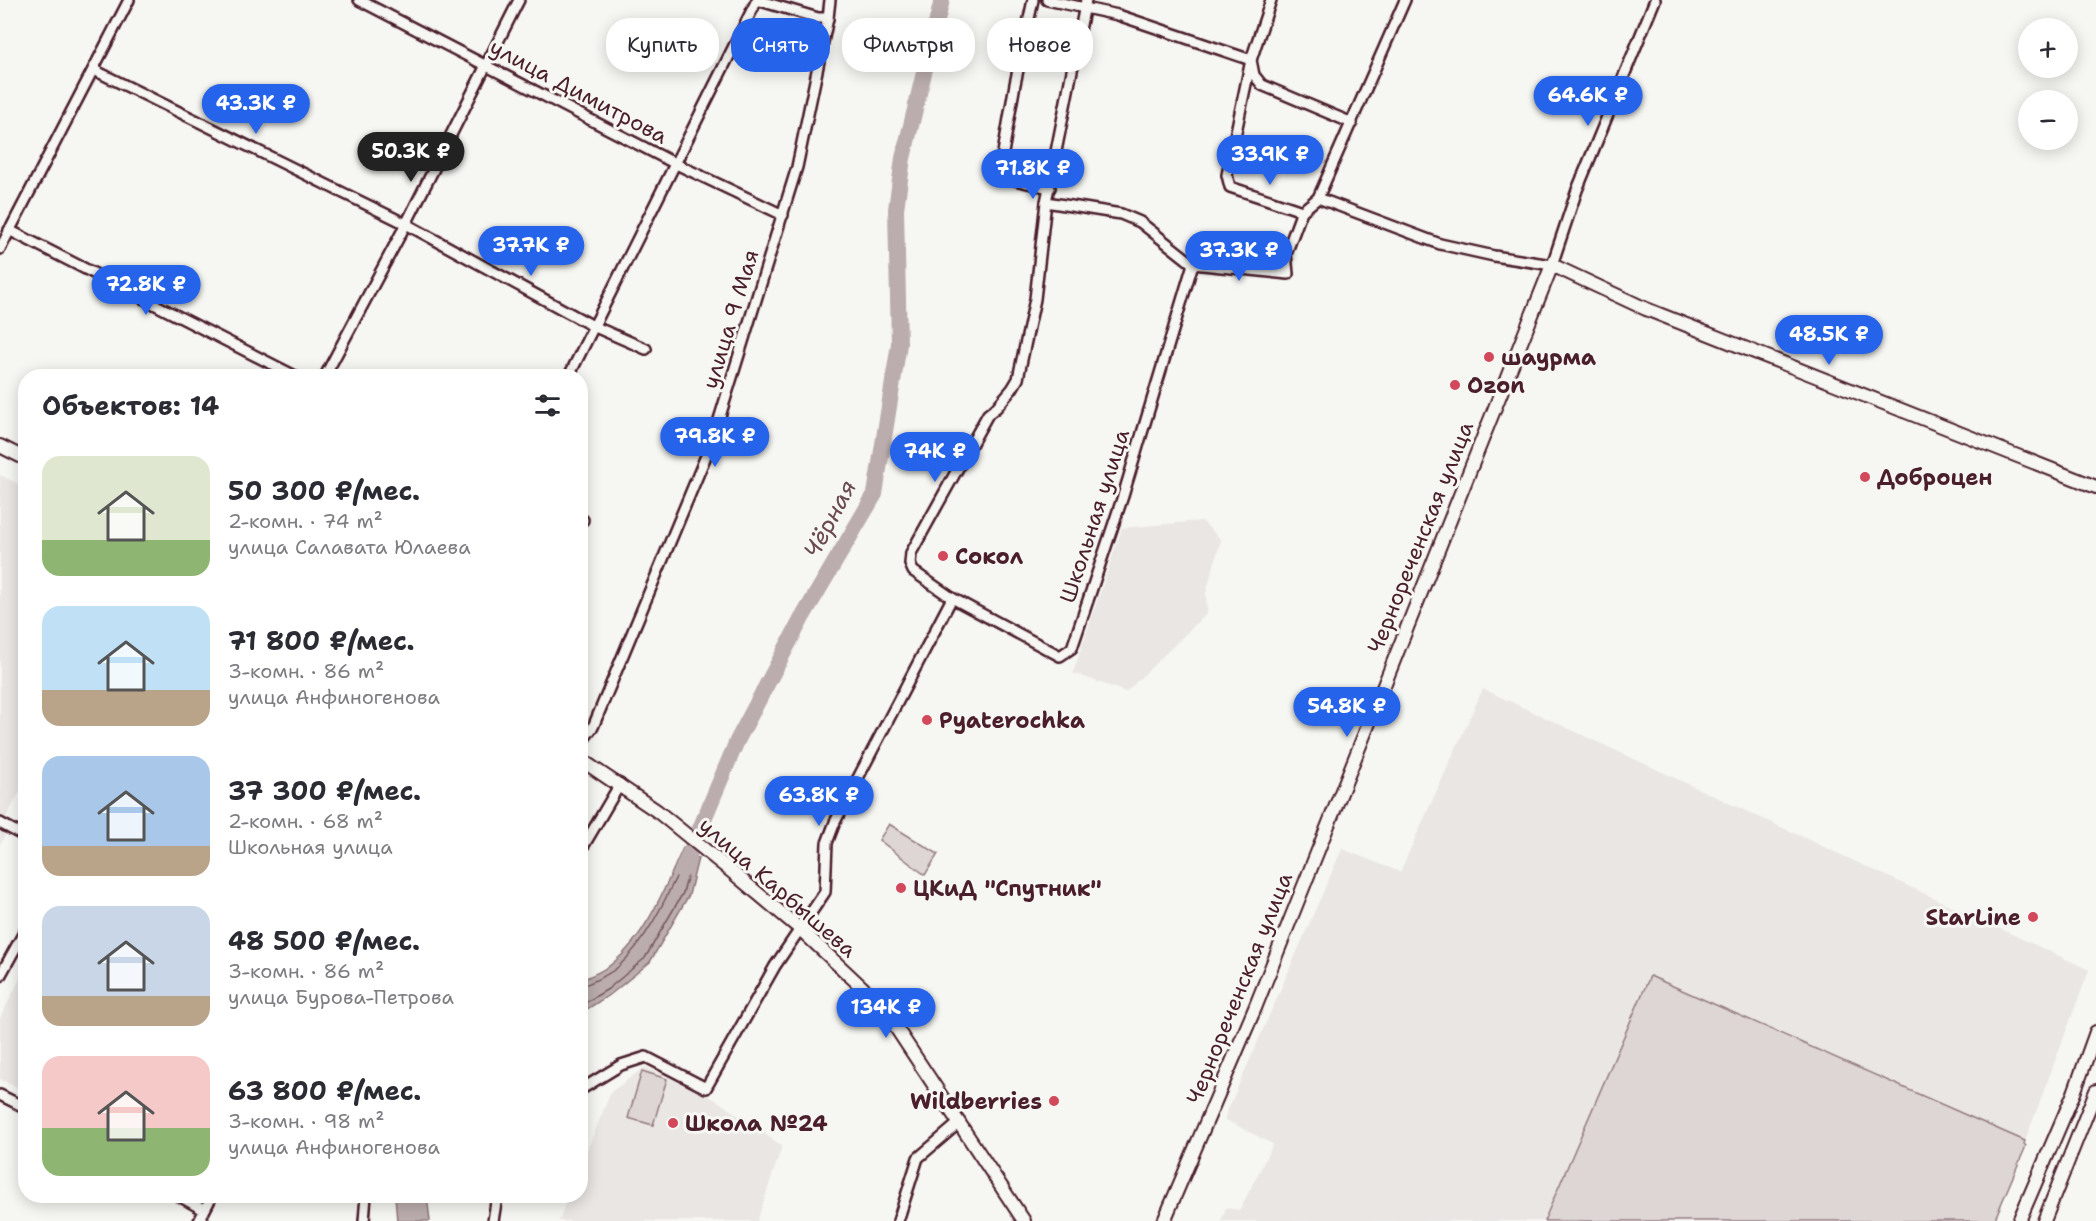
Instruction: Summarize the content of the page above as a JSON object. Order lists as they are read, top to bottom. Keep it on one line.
{"streets":{"main road":["Чернореченская улица","улица Карбышева"],"street":["улица Димитрова","улица 9 Мая","Школьная улица"]},"crossings":[["улица Димитрова","улица 9 Мая"]],"water":["Чёрная"],"places":["шаурма","Ozon","Доброцен","Сокол","Pyaterochka","ЦКиД \"Спутник\"","StarLine","Wildberries","Школа №24"],"page":{"map_buttons":["+","−"],"chip":["Купить","Снять","Фильтры","Новое"],"price":["64.6K ₽","43.3K ₽","50.3K ₽","33.9K ₽","71.8K ₽","37.7K ₽","37.3K ₽","72.8K ₽","48.5K ₽","79.8K ₽","74K ₽","54.8K ₽","63.8K ₽","134K ₽"],"heading":"Объектов: 14","list":[{"name":"50 300 ₽/мес.","note":"2-комн. · 74 m² · улица Салавата Юлаева"},{"name":"71 800 ₽/мес.","note":"3-комн. · 86 m² · улица Анфиногенова"},{"name":"37 300 ₽/мес.","note":"2-комн. · 68 m² · Школьная улица"},{"name":"48 500 ₽/мес.","note":"3-комн. · 86 m² · улица Бурова-Петрова"},{"name":"63 800 ₽/мес.","note":"3-комн. · 98 m² · улица Анфиногенова"}]}}
